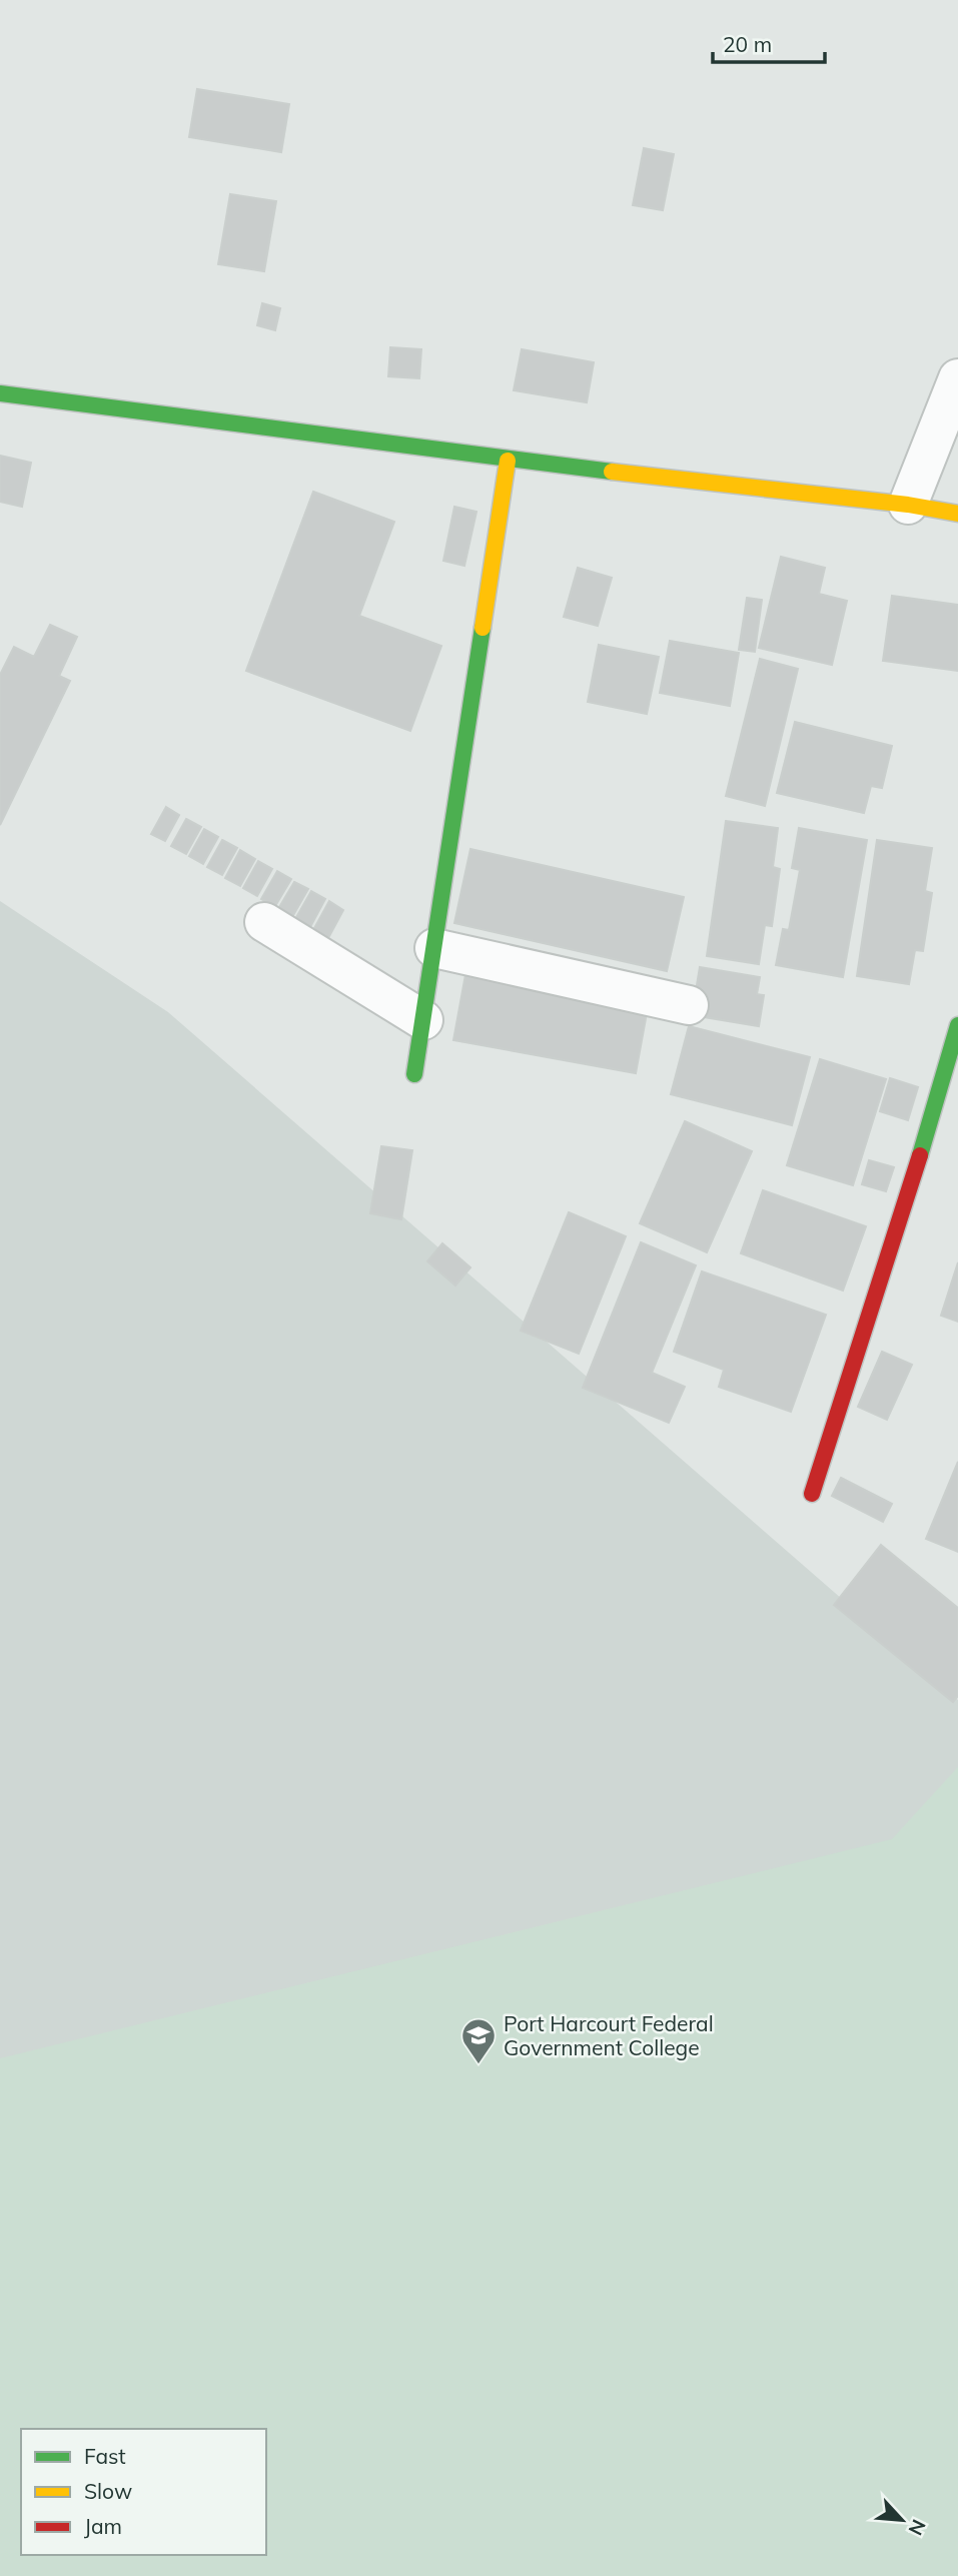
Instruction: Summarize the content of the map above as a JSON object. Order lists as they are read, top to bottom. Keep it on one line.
{"places":{"school or university":["Port Harcourt Federal Government College"]},"legend":["Fast","Slow","Jam"],"scale_bar":"20 m","north":"bottom right"}
